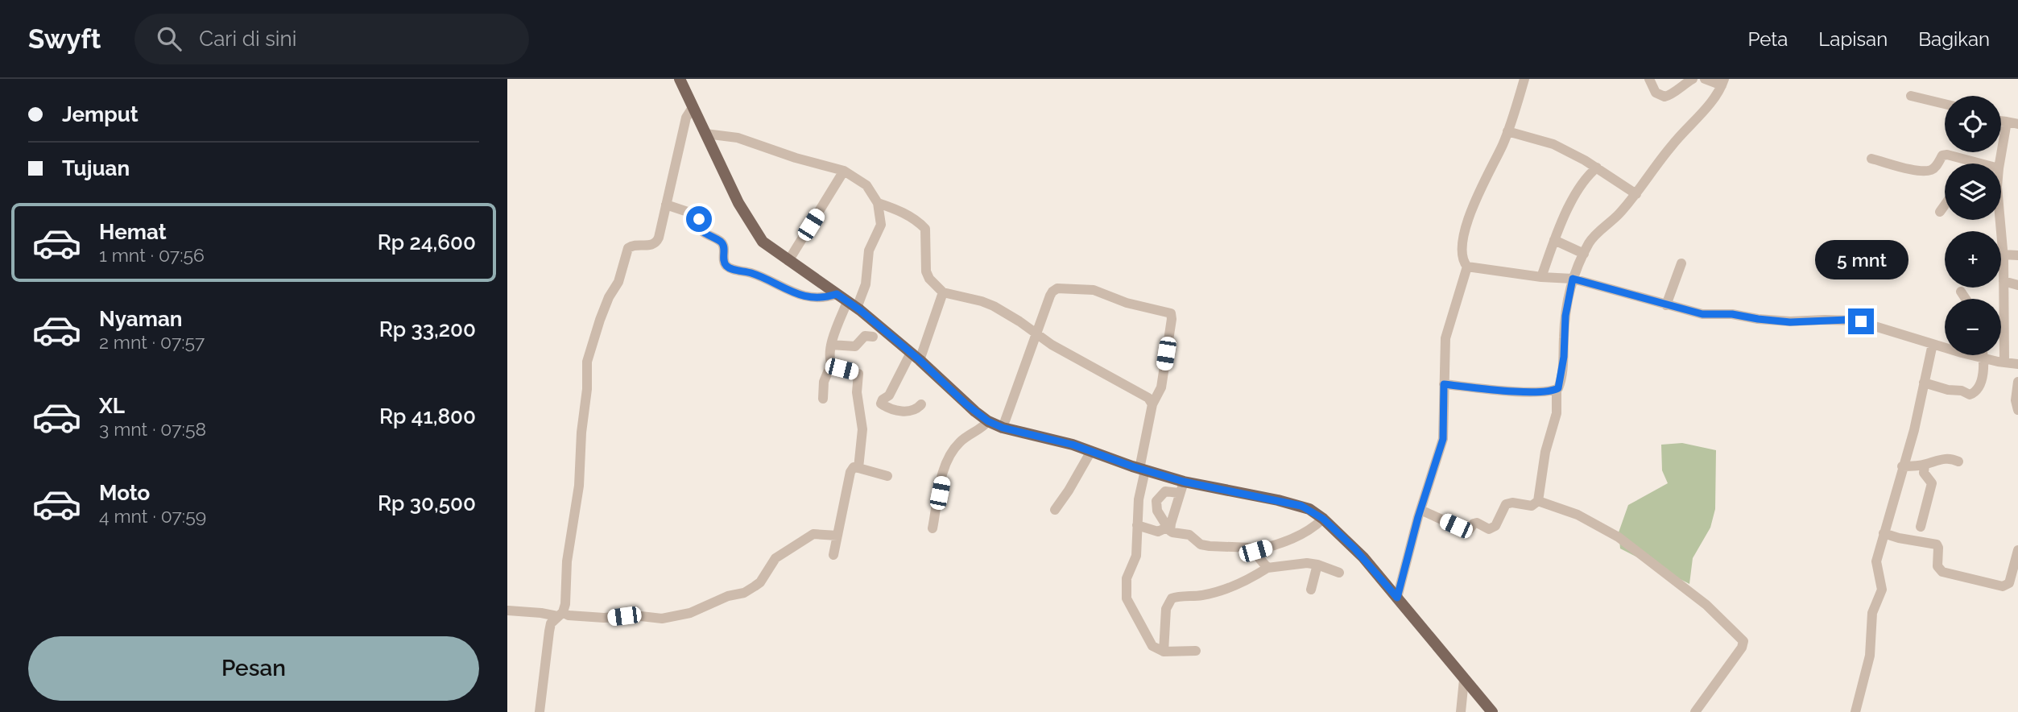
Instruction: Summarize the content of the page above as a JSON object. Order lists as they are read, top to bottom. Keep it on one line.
{"page":{"header":"Swyft","search":"Cari di sini","nav":["Peta","Lapisan","Bagikan"],"banner":["Jemput","Tujuan"],"map_buttons":["+","−"],"list":[{"name":"Hemat","note":"1 mnt · 07:56","value":"Rp 24,600"},{"name":"Nyaman","note":"2 mnt · 07:57","value":"Rp 33,200"},{"name":"XL","note":"3 mnt · 07:58","value":"Rp 41,800"},{"name":"Moto","note":"4 mnt · 07:59","value":"Rp 30,500"}],"bubble":"5 mnt","buttons":"Pesan"}}
